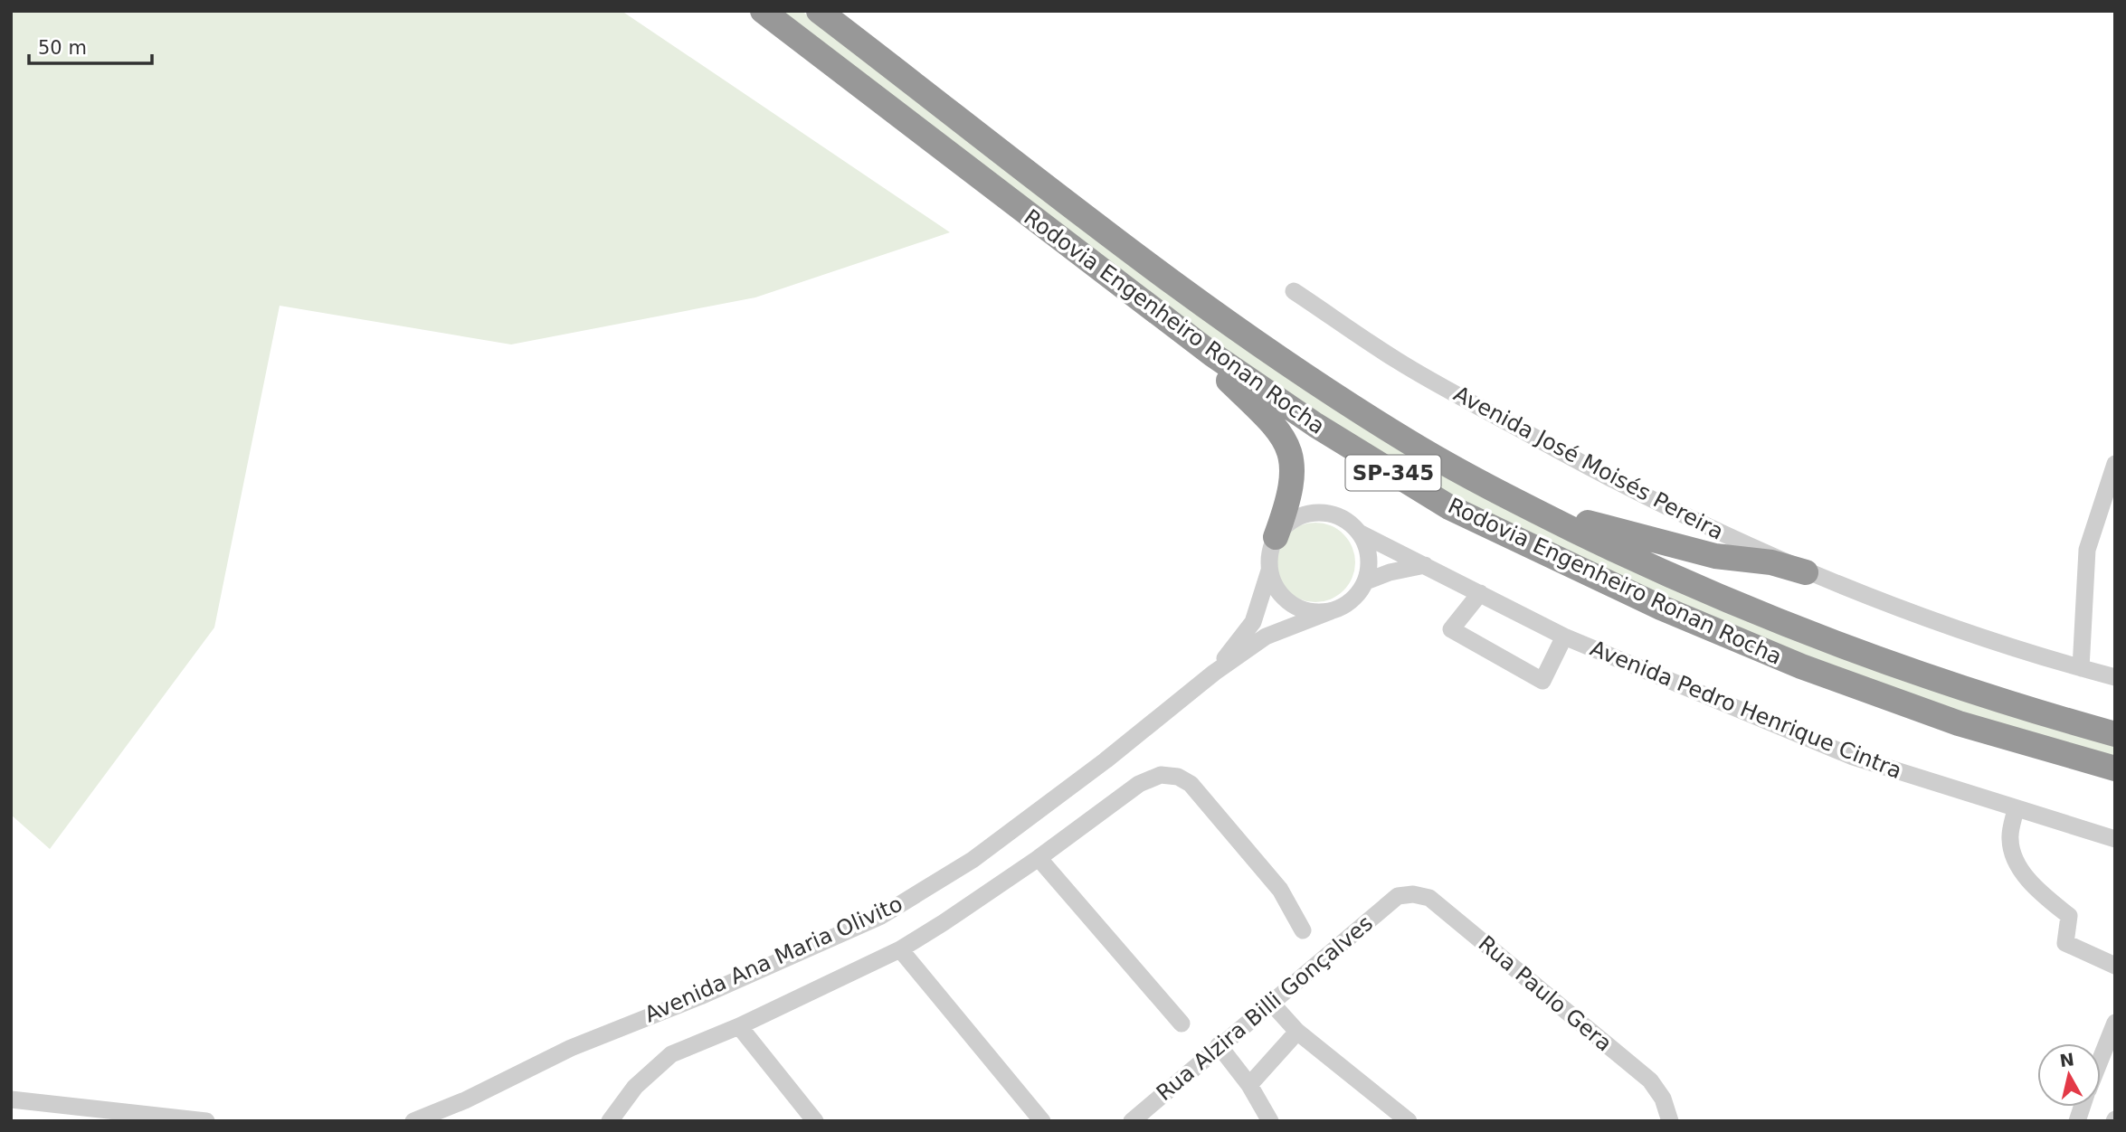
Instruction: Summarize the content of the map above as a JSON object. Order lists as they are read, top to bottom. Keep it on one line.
{"streets":{"highway":["Rodovia Engenheiro Ronan Rocha","SP-345"],"street":["Avenida José Moisés Pereira","Avenida Pedro Henrique Cintra","Avenida Ana Maria Olivito","Rua Paulo Gera","Rua Alzira Billi Gonçalves"]},"crossings":[["Avenida Pedro Henrique Cintra","Avenida Ana Maria Olivito"],["Rua Paulo Gera","Rua Alzira Billi Gonçalves"]],"scale_bar":"50 m","north":"top"}
